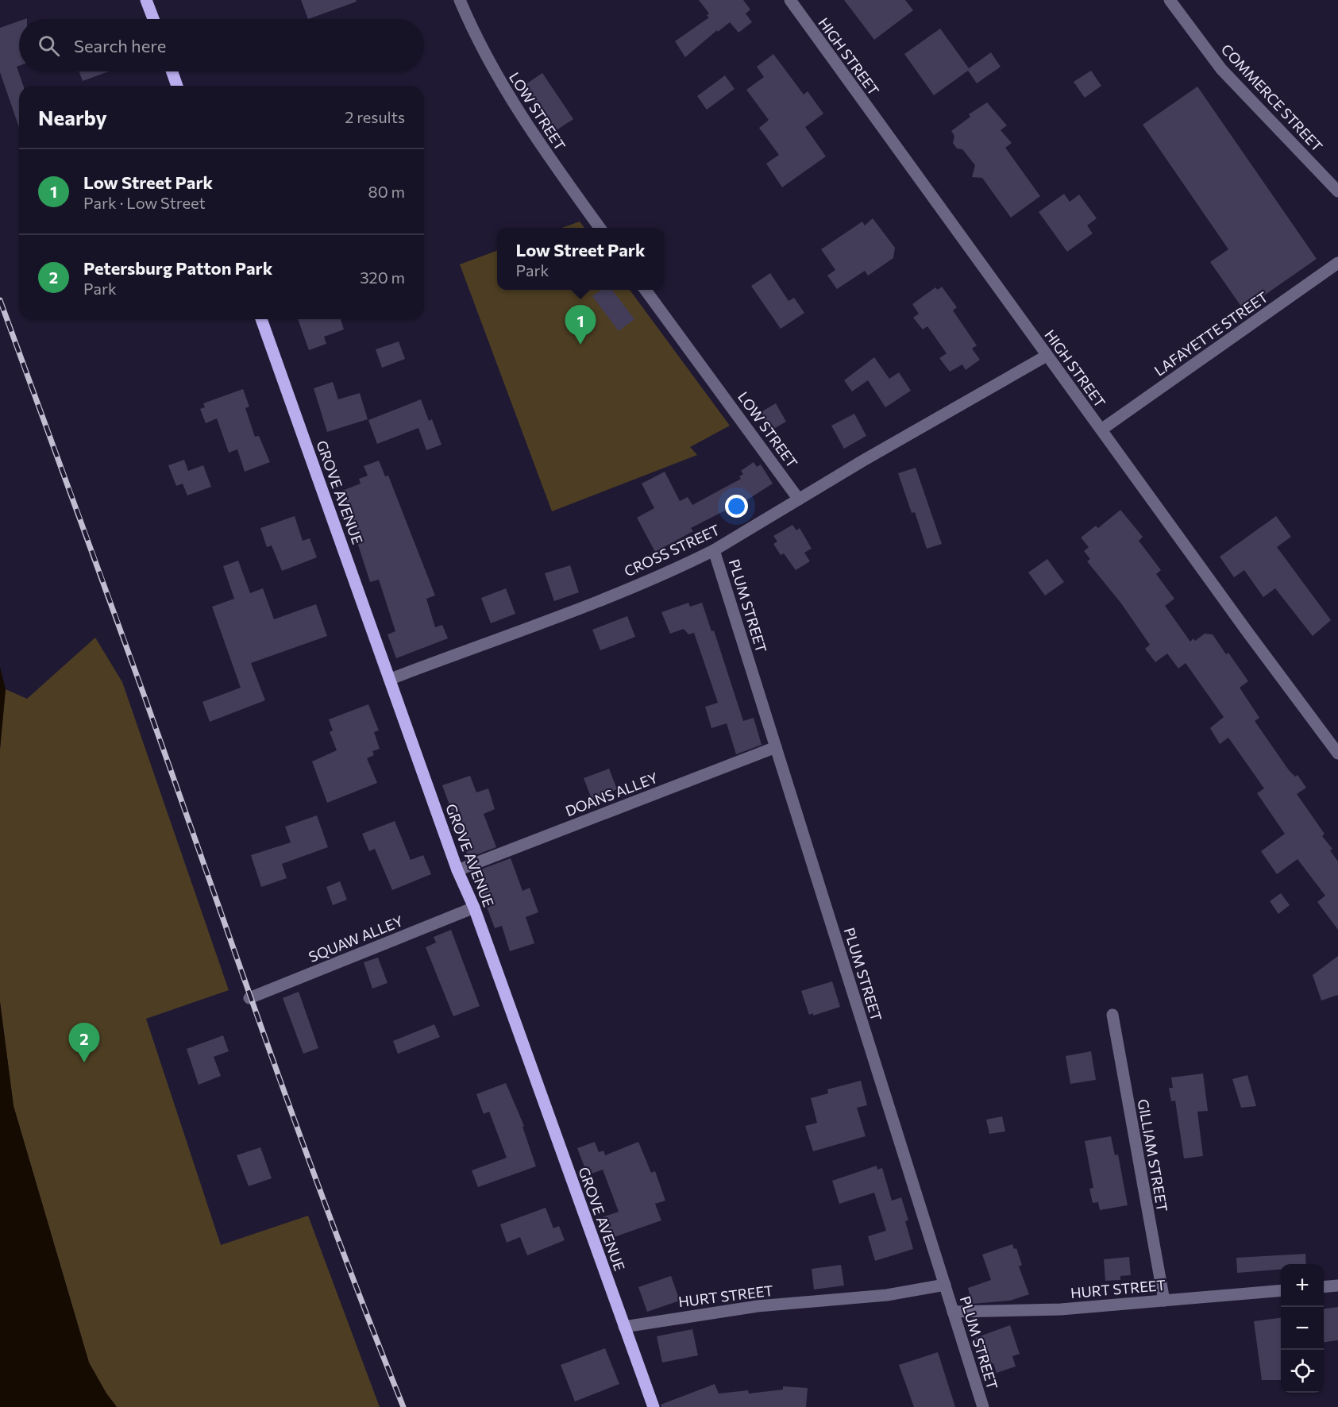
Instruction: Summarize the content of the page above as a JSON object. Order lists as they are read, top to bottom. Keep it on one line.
{"streets":{"main road":["GROVE AVENUE"],"street":["HIGH STREET","COMMERCE STREET","LOW STREET","LAFAYETTE STREET","CROSS STREET","PLUM STREET","DOANS ALLEY","SQUAW ALLEY","GILLIAM STREET","HURT STREET"]},"crossings":[["HIGH STREET","LAFAYETTE STREET"],["HIGH STREET","CROSS STREET"],["LOW STREET","CROSS STREET"],["GROVE AVENUE","CROSS STREET"],["GROVE AVENUE","DOANS ALLEY"],["GROVE AVENUE","SQUAW ALLEY"],["GROVE AVENUE","HURT STREET"],["CROSS STREET","PLUM STREET"],["PLUM STREET","DOANS ALLEY"],["PLUM STREET","HURT STREET"],["GILLIAM STREET","HURT STREET"]],"page":{"search":"Search here","heading":["Nearby","2 results"],"list":[{"mark":"1","name":"Low Street Park","note":"Park · Low Street","value":"80 m"},{"mark":"2","name":"Petersburg Patton Park","note":"Park","value":"320 m"}],"popup":["Low Street Park","Park"],"pins":["1","2"],"map_buttons":["+","−"]}}
